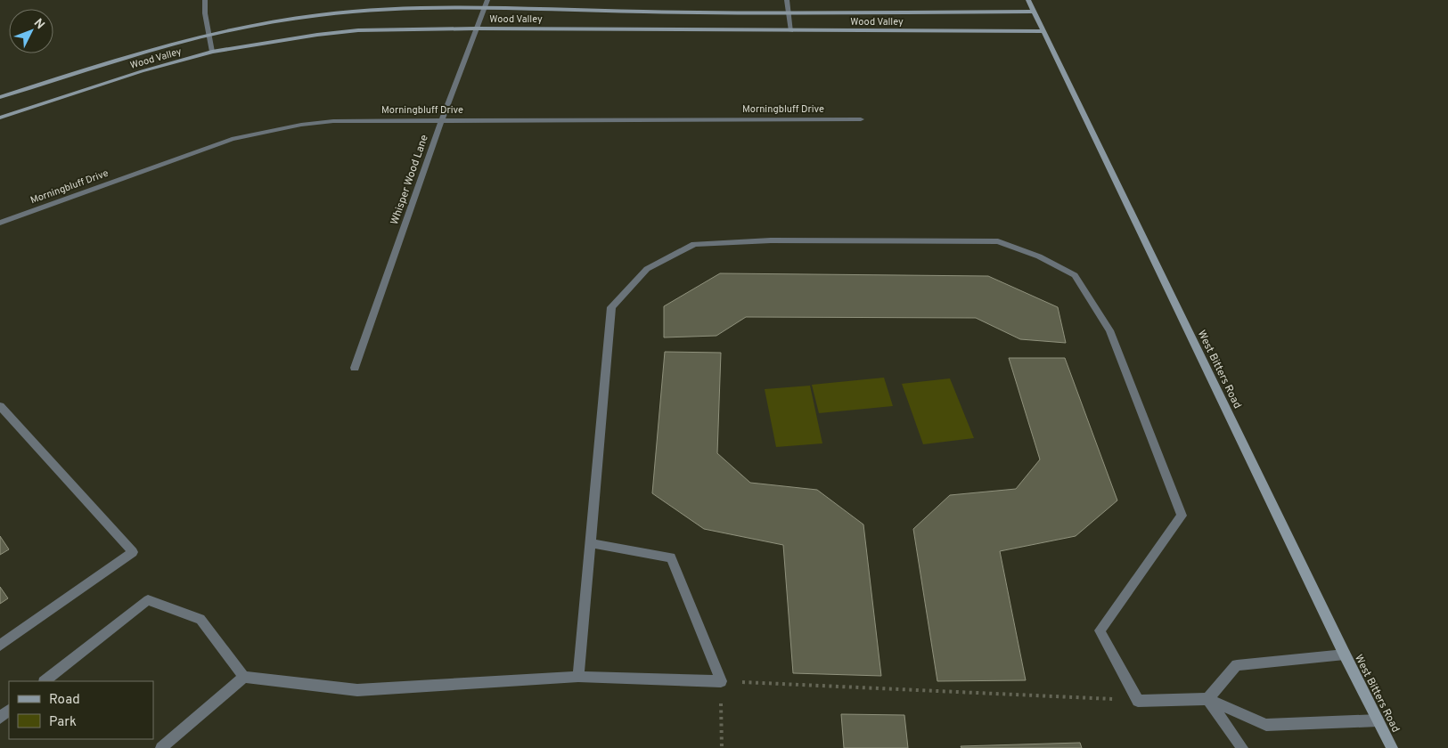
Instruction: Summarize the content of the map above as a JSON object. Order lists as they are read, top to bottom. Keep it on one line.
{"streets":{"street":["Wood Valley","Morningbluff Drive","Whisper Wood Lane","West Bitters Road"]},"crossings":[["Wood Valley","Whisper Wood Lane"],["Wood Valley","West Bitters Road"],["Morningbluff Drive","Whisper Wood Lane"]],"legend":["Road","Park"],"north":"top right"}
